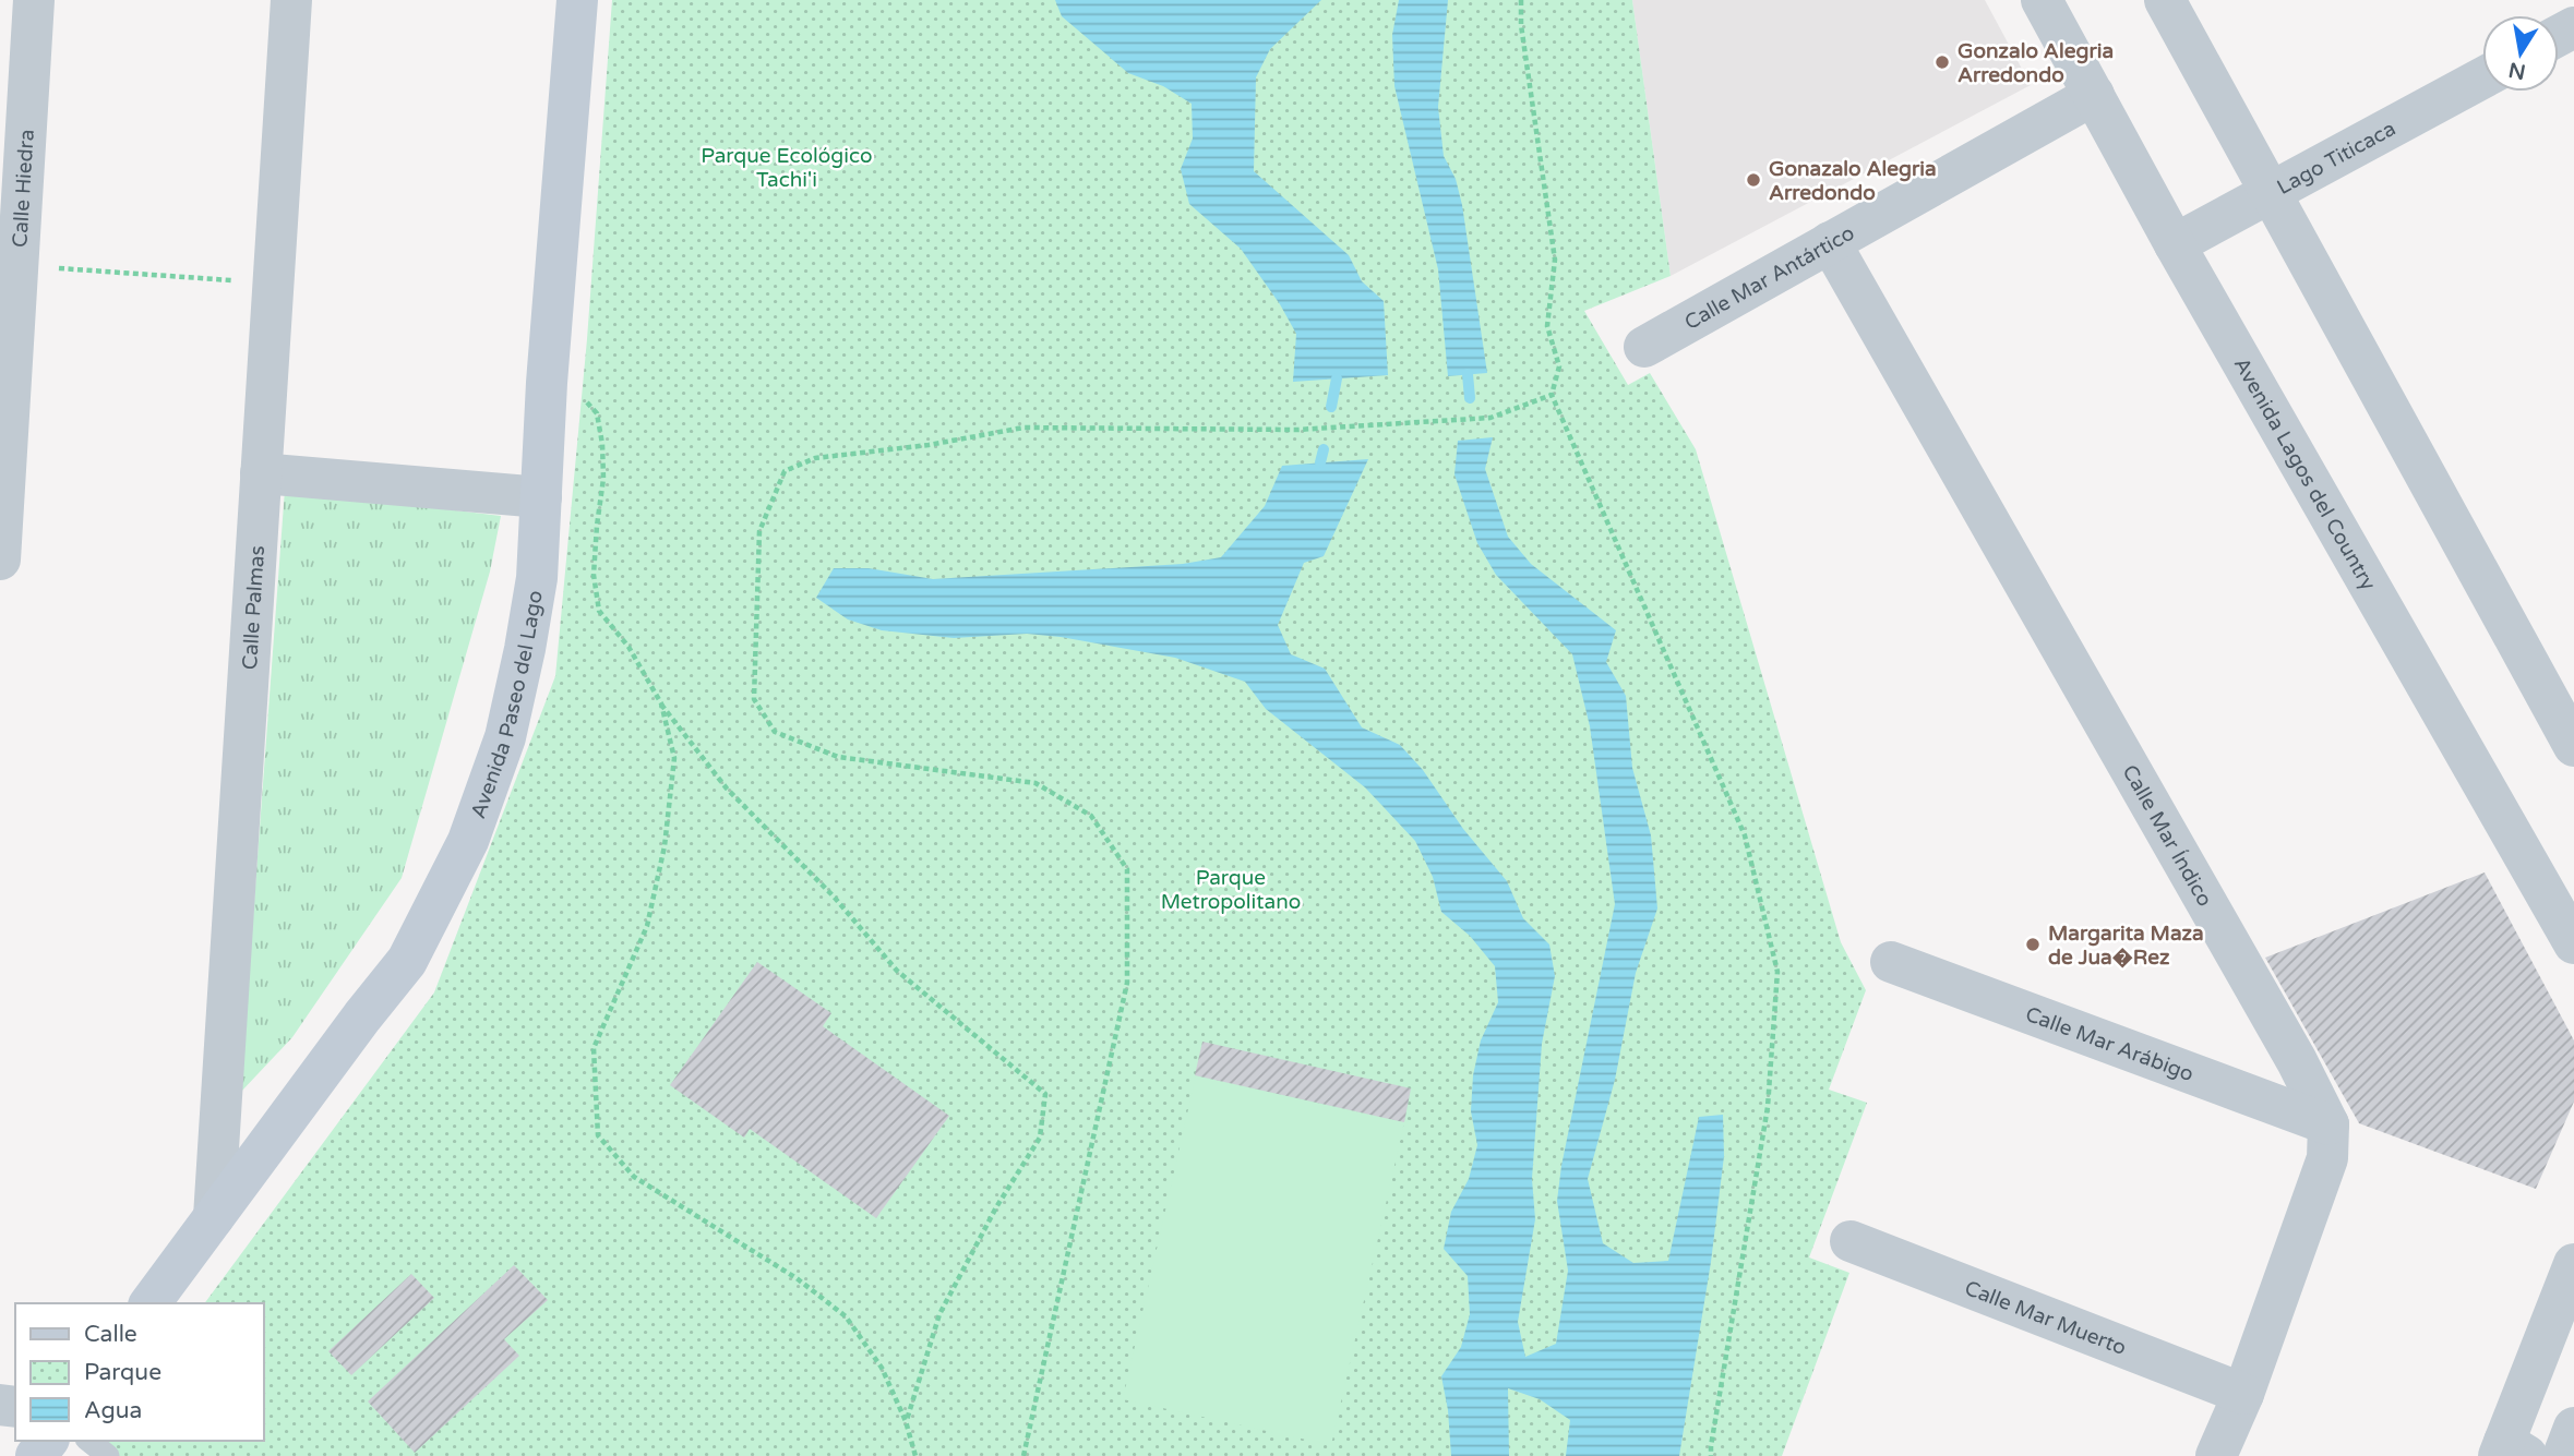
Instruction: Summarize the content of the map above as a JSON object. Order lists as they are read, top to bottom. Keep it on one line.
{"streets":{"main road":["Avenida Paseo del Lago"],"street":["Lago Titicaca","Calle Hiedra","Calle Mar Antártico","Avenida Lagos del Country","Calle Palmas","Calle Mar Índico","Calle Mar Arábigo","Calle Mar Muerto"]},"crossings":[["Lago Titicaca","Avenida Lagos del Country"],["Calle Mar Antártico","Avenida Lagos del Country"],["Calle Mar Antártico","Calle Mar Índico"],["Calle Palmas","Avenida Paseo del Lago"],["Calle Mar Índico","Calle Mar Arábigo"]],"parks":["Parque Ecológico Tachi'i","Parque Metropolitano"],"places":["Gonzalo Alegria Arredondo","Gonazalo Alegria Arredondo","Margarita Maza de Jua�Rez"],"legend":["Calle","Parque","Agua"],"north":"bottom"}
